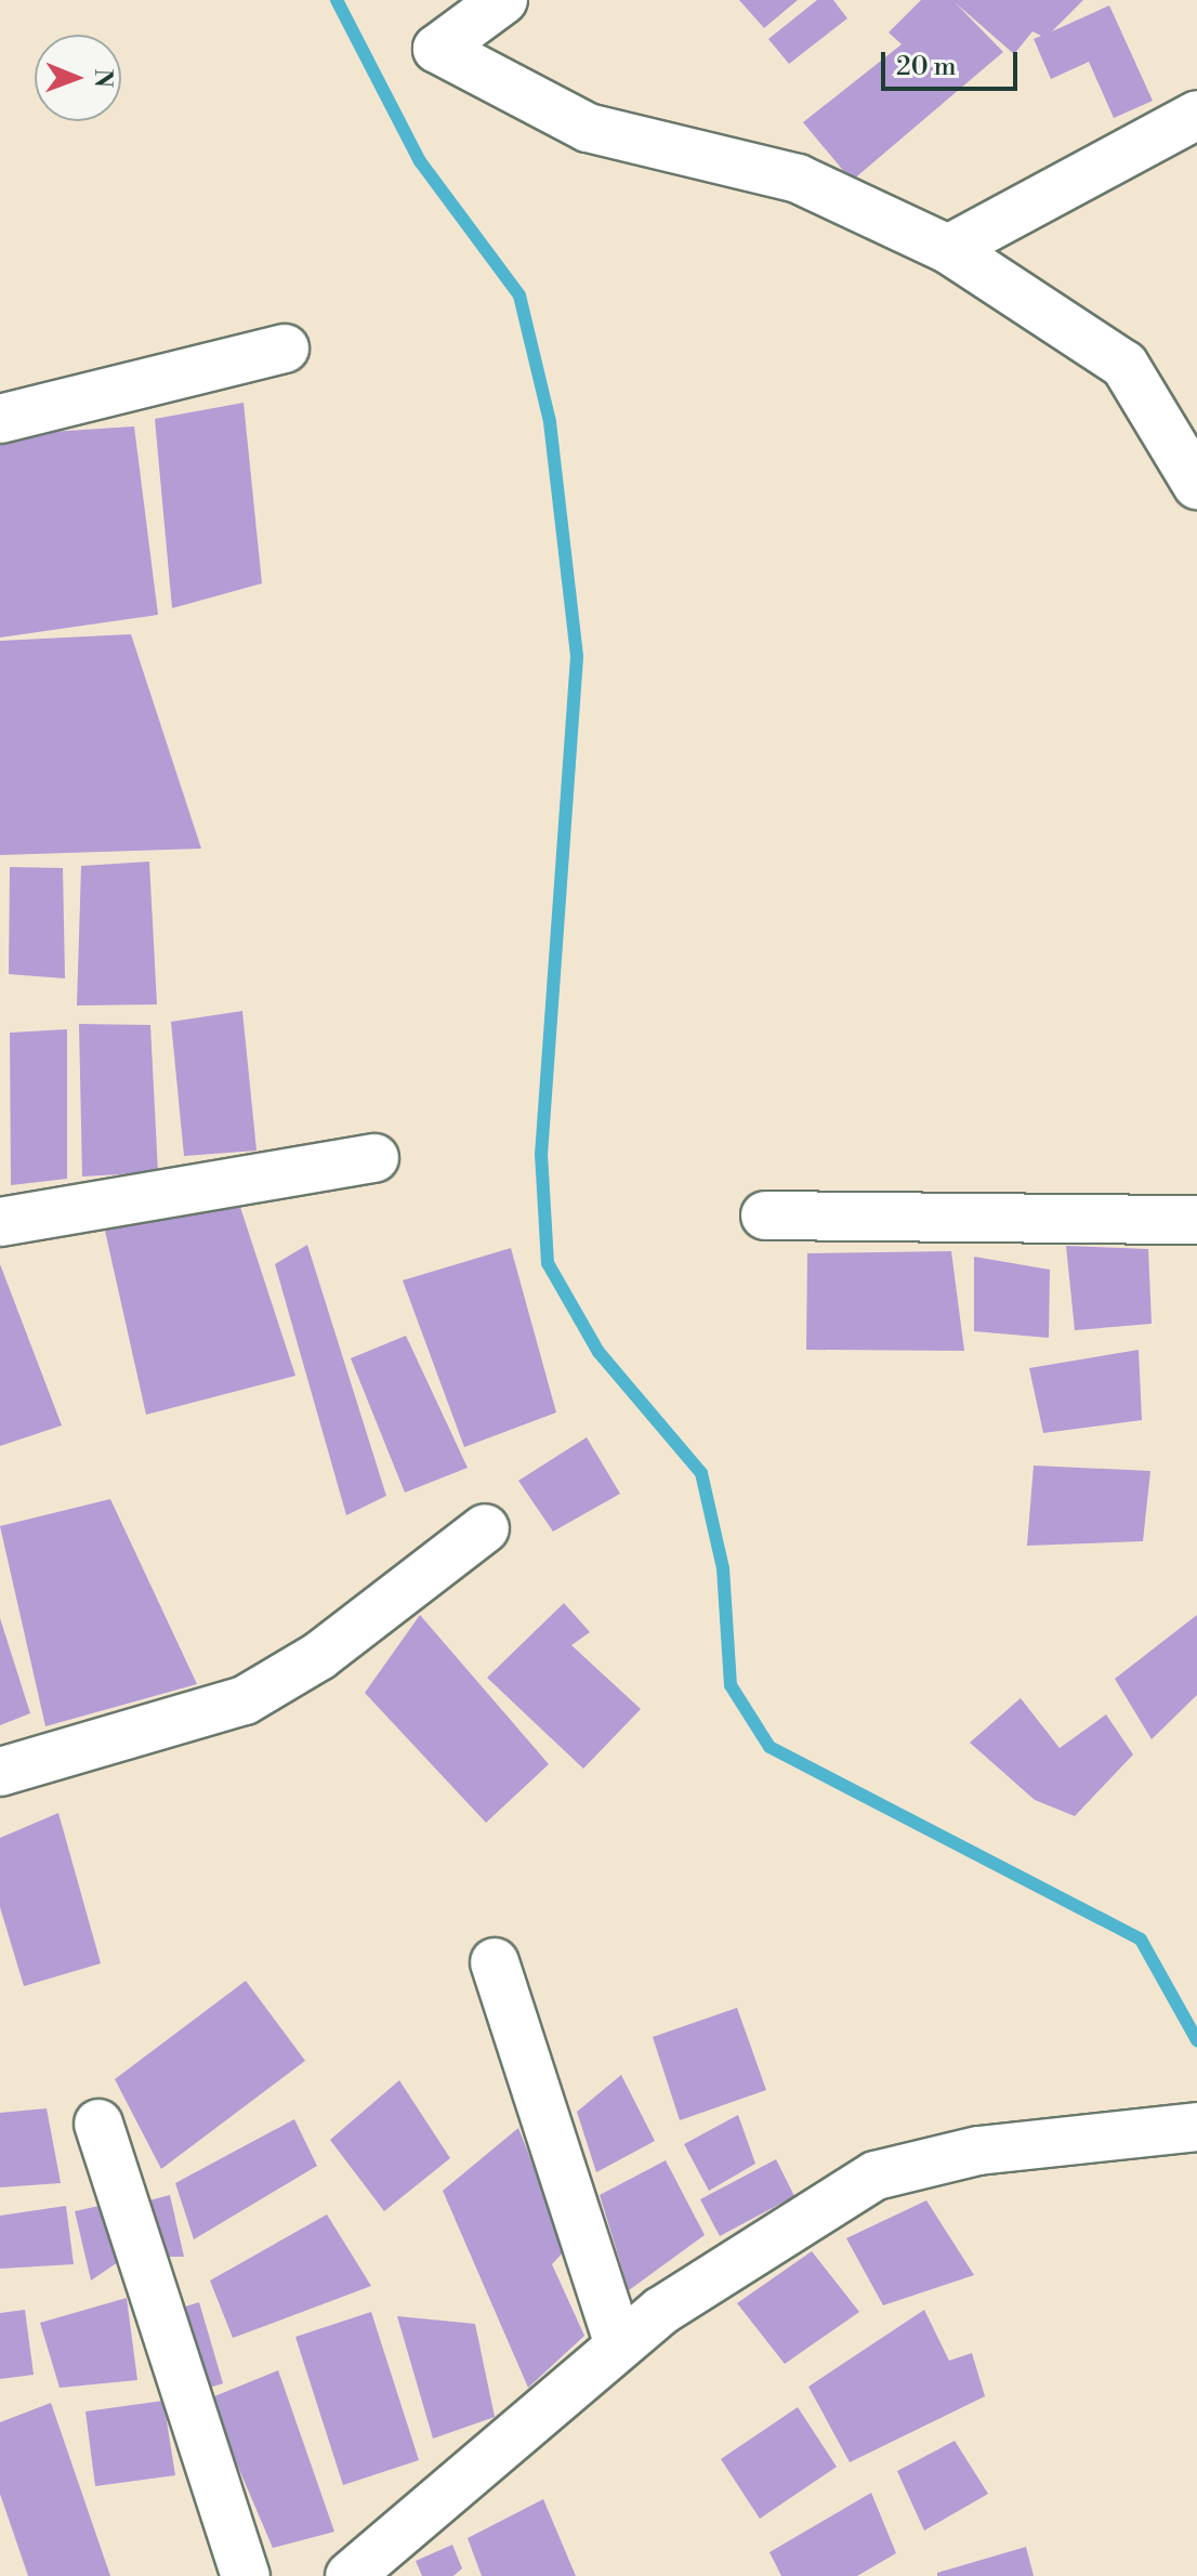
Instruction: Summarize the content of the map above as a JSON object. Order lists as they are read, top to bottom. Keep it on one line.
{"scale_bar":"20 m","north":"right"}
